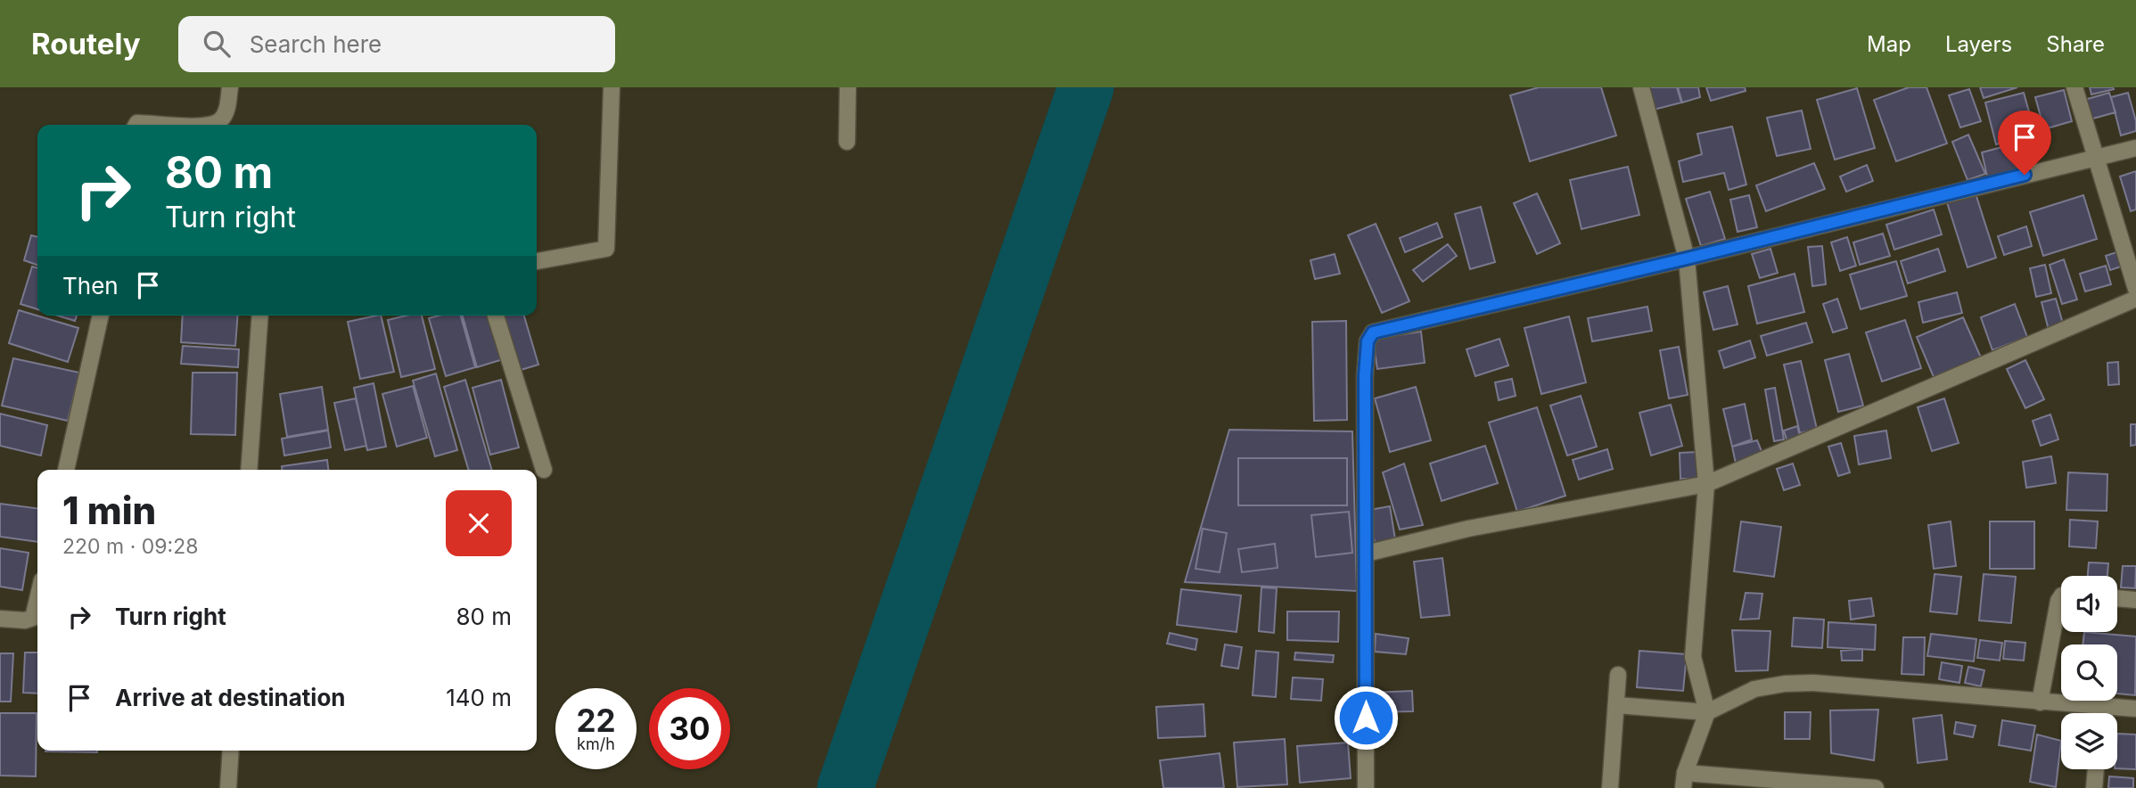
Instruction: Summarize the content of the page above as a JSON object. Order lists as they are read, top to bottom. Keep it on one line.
{"page":{"header":"Routely","search":"Search here","nav":["Map","Layers","Share"],"turn":["80 m","Turn right"],"then":"Then","heading":["1 min","220 m · 09:28"],"list":[{"name":"Turn right","value":"80 m"},{"name":"Arrive at destination","value":"140 m"}],"speed":"22 km/h","limit":"30"}}
